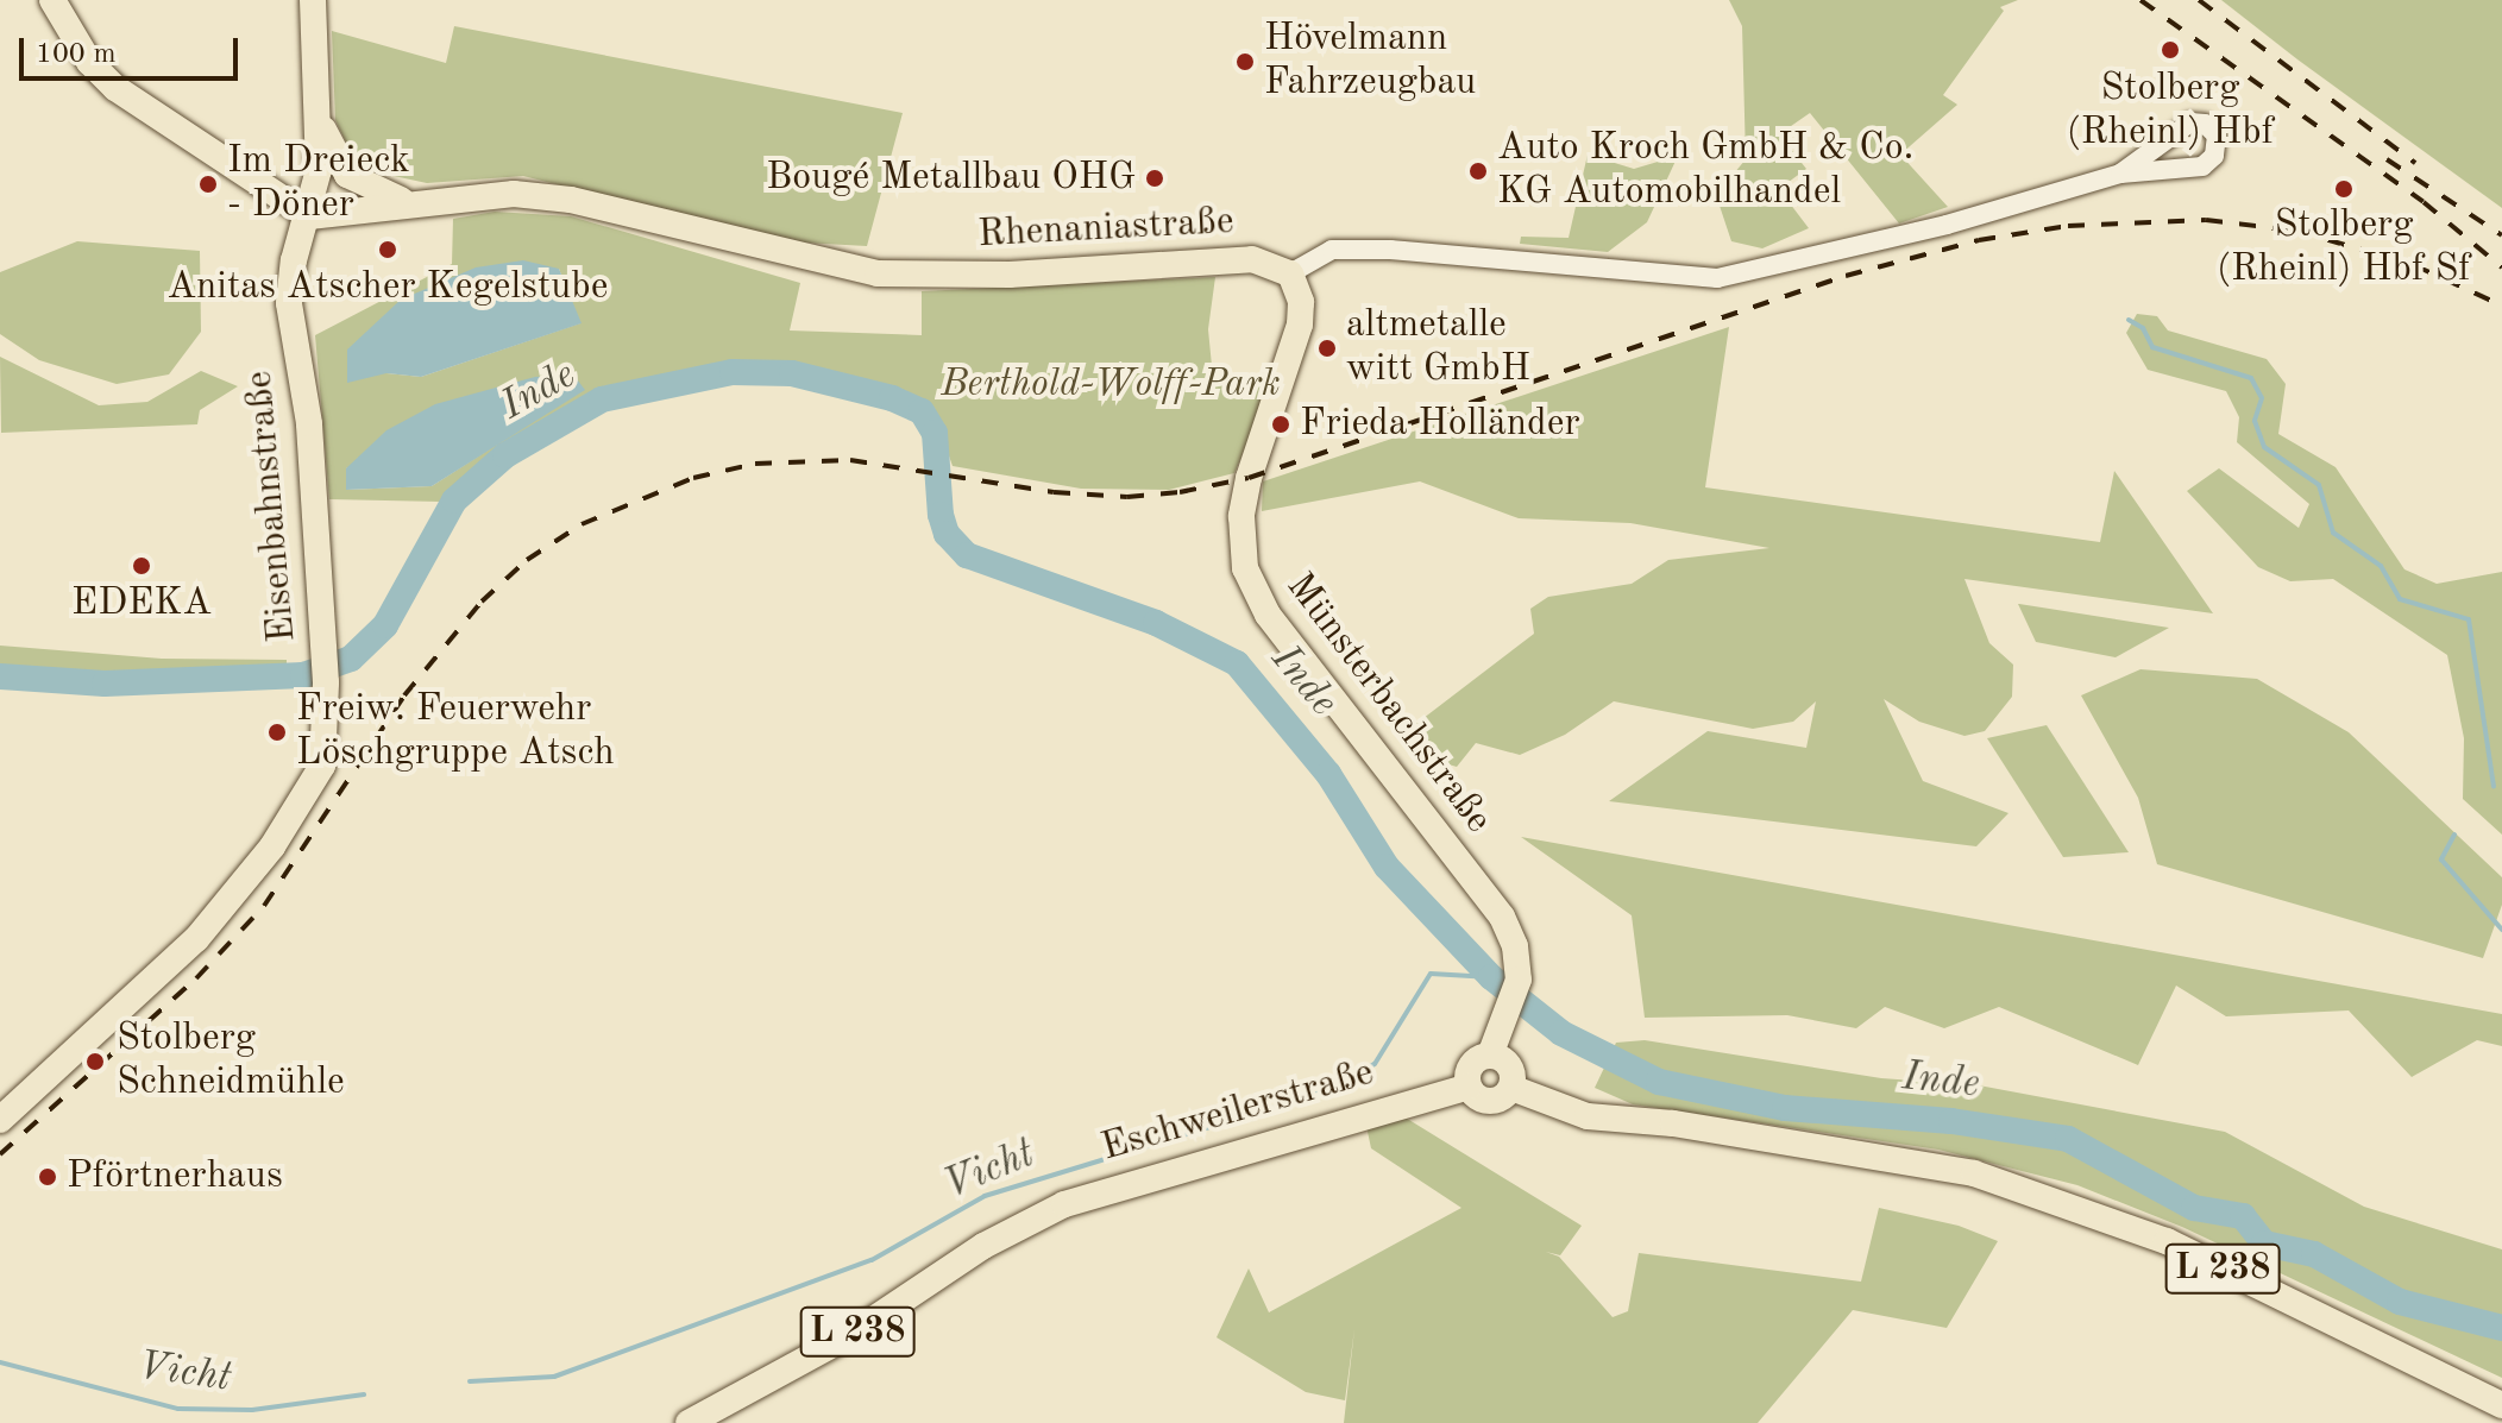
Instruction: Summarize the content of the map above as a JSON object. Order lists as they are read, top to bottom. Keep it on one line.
{"streets":{"main road":["Rhenaniastraße","Eisenbahnstraße","Münsterbachstraße","Eschweilerstraße","L 238"]},"crossings":[["Rhenaniastraße","Eisenbahnstraße"],["Rhenaniastraße","Münsterbachstraße"],["Münsterbachstraße","Eschweilerstraße"],["Münsterbachstraße","L 238"],["Eschweilerstraße","L 238"]],"water":["Inde","Vicht"],"parks":["Berthold-Wolff-Park"],"places":["Stolberg (Rheinl) Hbf","Hövelmann Fahrzeugbau","Auto Kroch GmbH & Co. KG Automobilhandel","Bougé Metallbau OHG","Im Dreieck - Döner","Stolberg (Rheinl) Hbf Sf","Anitas Atscher Kegelstube","altmetalle witt GmbH","Frieda Holländer","EDEKA","Freiw. Feuerwehr Löschgruppe Atsch","Stolberg Schneidmühle","Pförtnerhaus"],"scale_bar":"100 m"}
